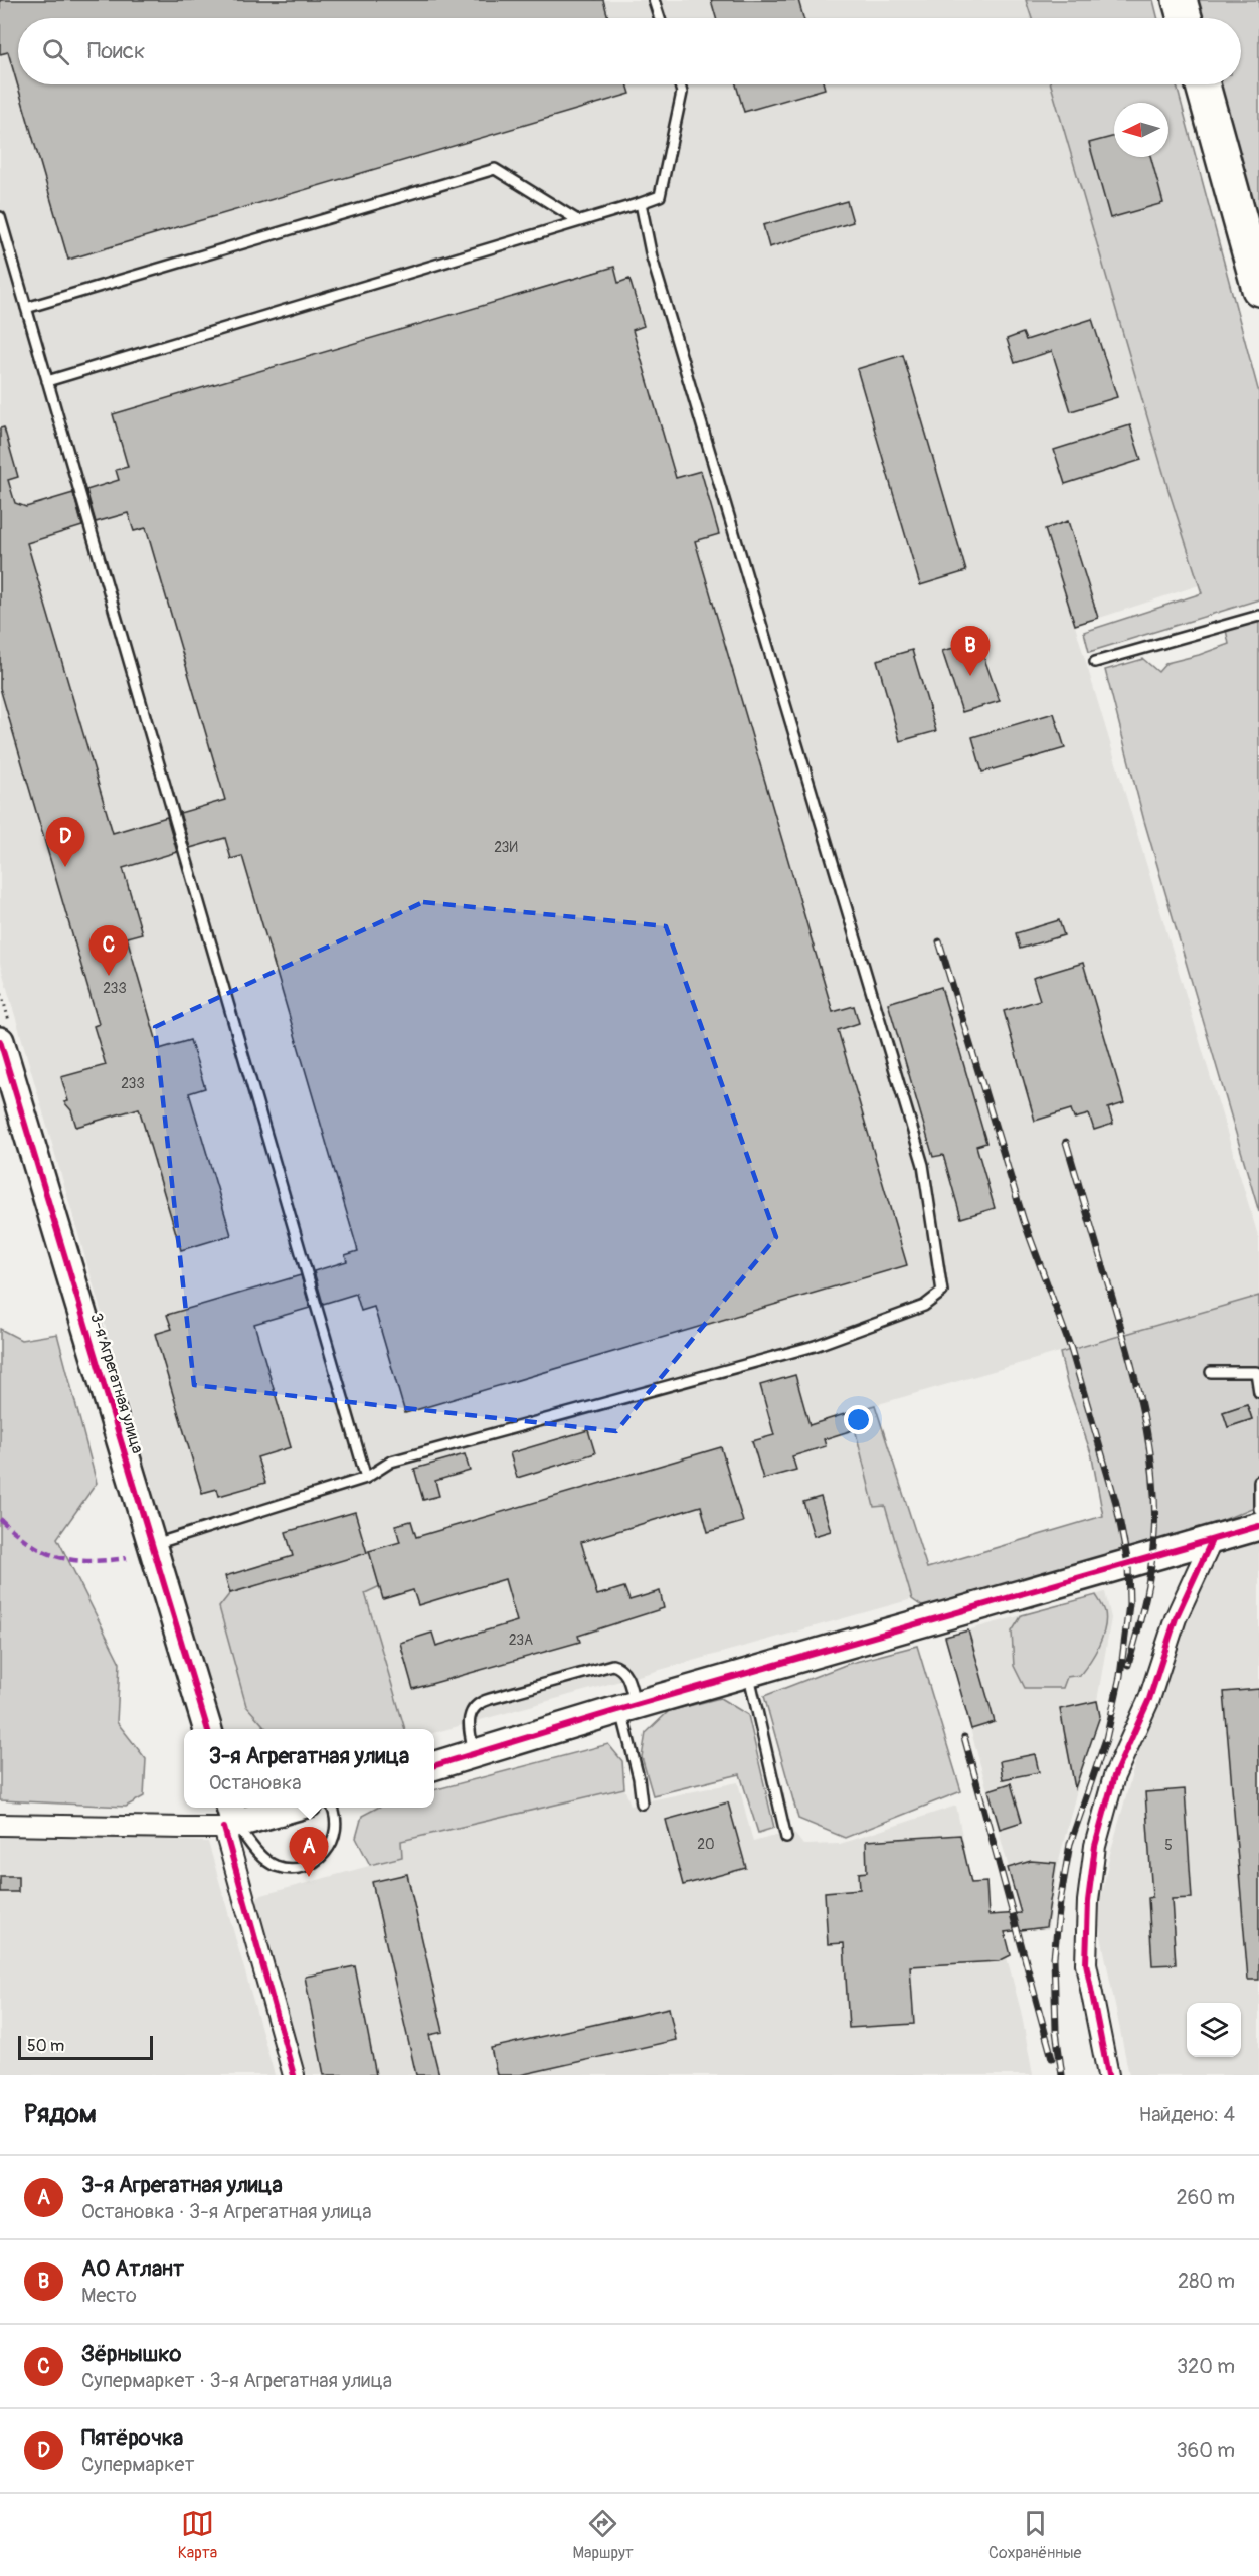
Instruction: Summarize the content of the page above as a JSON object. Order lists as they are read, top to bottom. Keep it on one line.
{"streets":{"street":["3-я Агрегатная улица"]},"house_numbers":["23И","23З","23З","23А","20","5"],"scale_bar":"50 m","north":"left","page":{"search":"Поиск","pins":["B","D","C","A"],"popup":["3-я Агрегатная улица","Остановка"],"scale":"50 m","heading":["Рядом","Найдено: 4"],"list":[{"mark":"A","name":"3-я Агрегатная улица","note":"Остановка · 3-я Агрегатная улица","value":"260 m"},{"mark":"B","name":"АО Атлант","note":"Место","value":"280 m"},{"mark":"C","name":"Зёрнышко","note":"Супермаркет · 3-я Агрегатная улица","value":"320 m"},{"mark":"D","name":"Пятёрочка","note":"Супермаркет","value":"360 m"}],"nav":["Карта","Маршрут","Сохранённые"]}}
